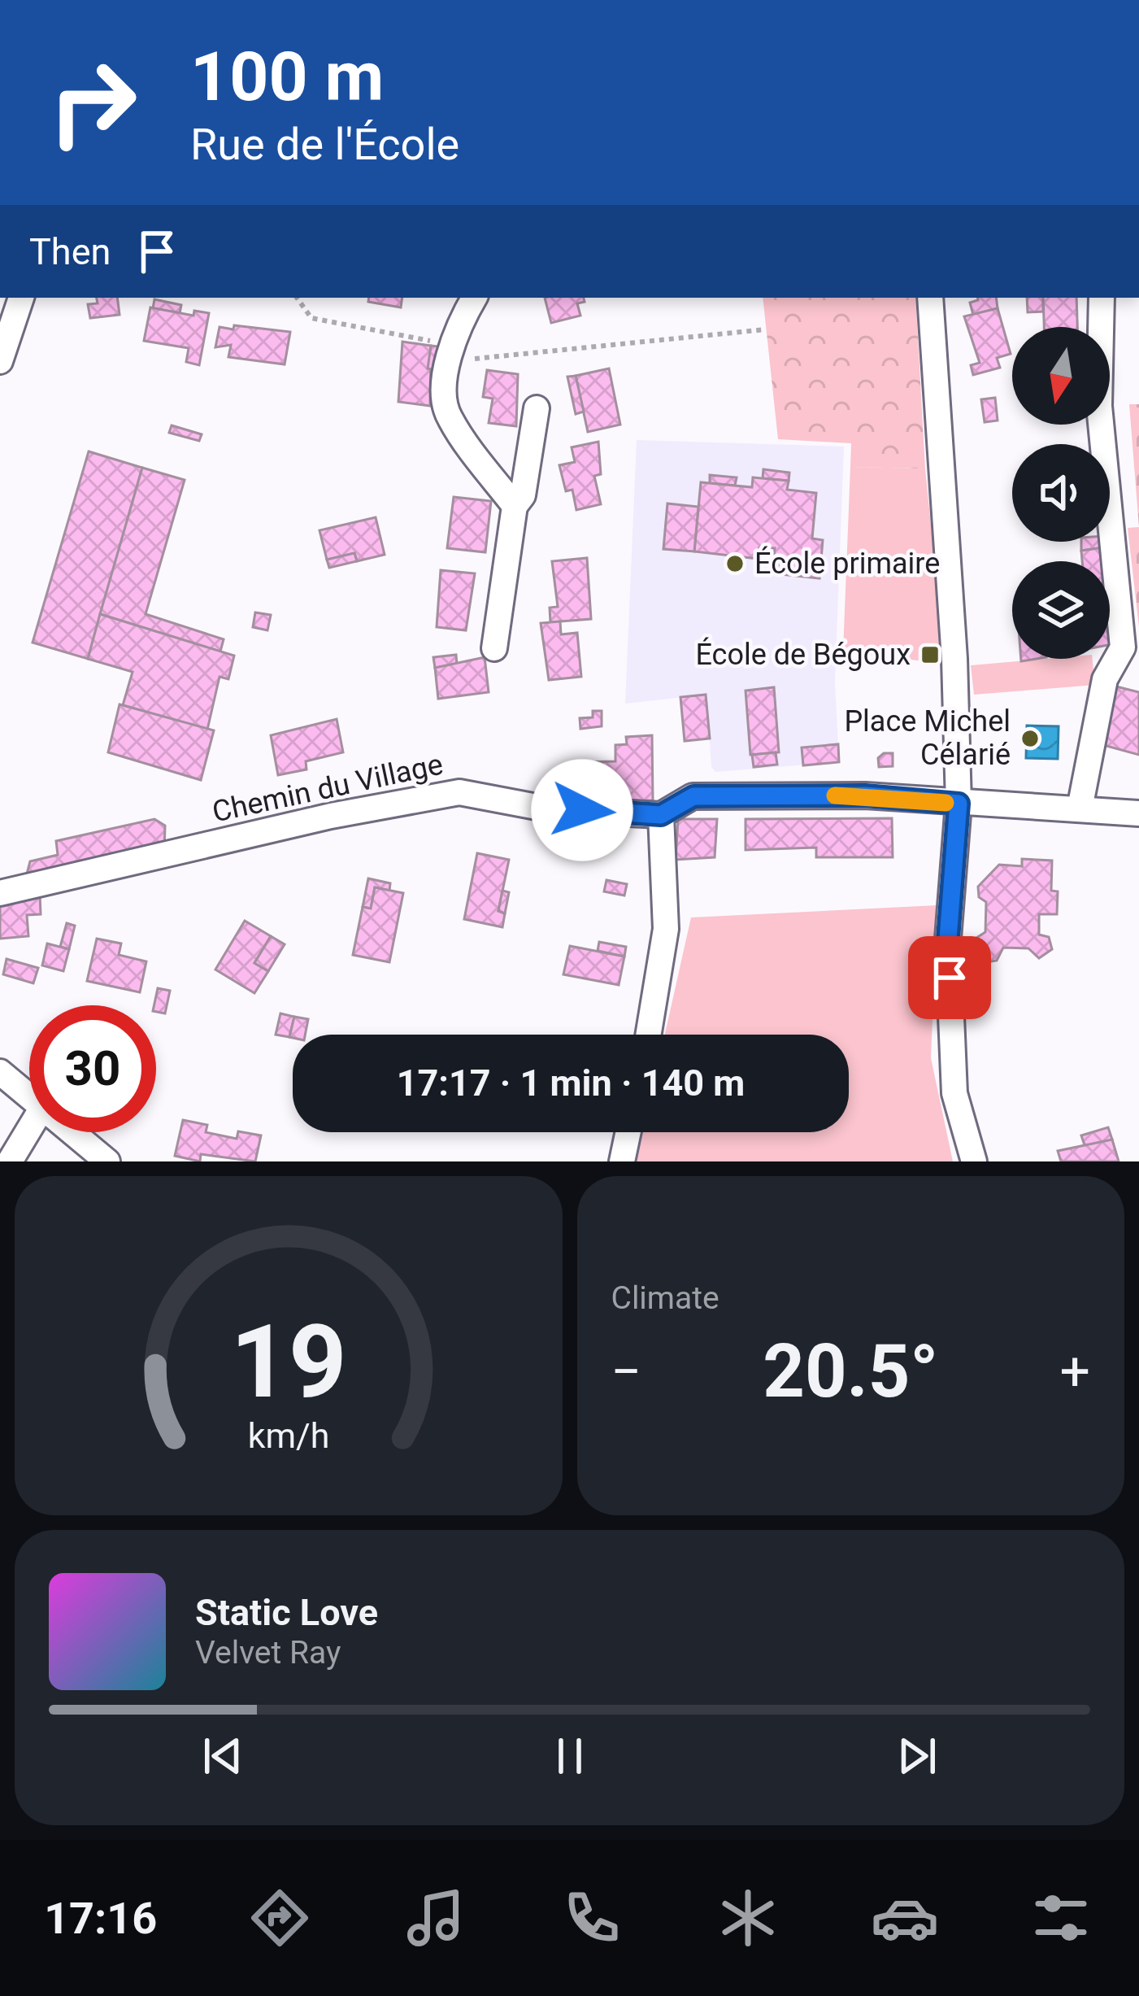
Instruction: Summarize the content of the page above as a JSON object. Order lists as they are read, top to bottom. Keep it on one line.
{"streets":{"street":["Chemin du Village"]},"places":{"other":["École primaire","Place Michel Célarié"],"transit":["École de Bégoux"]},"north":"bottom","page":{"turn":["100 m","Rue de l'École"],"then":"Then","limit":"30","trip":"17:17 · 1 min · 140 m","tile":"Climate","heat":["−","20.5°","+"],"song":["Static Love","Velvet Ray"],"tabs":"17:16","gauge":["19","km/h"]}}
